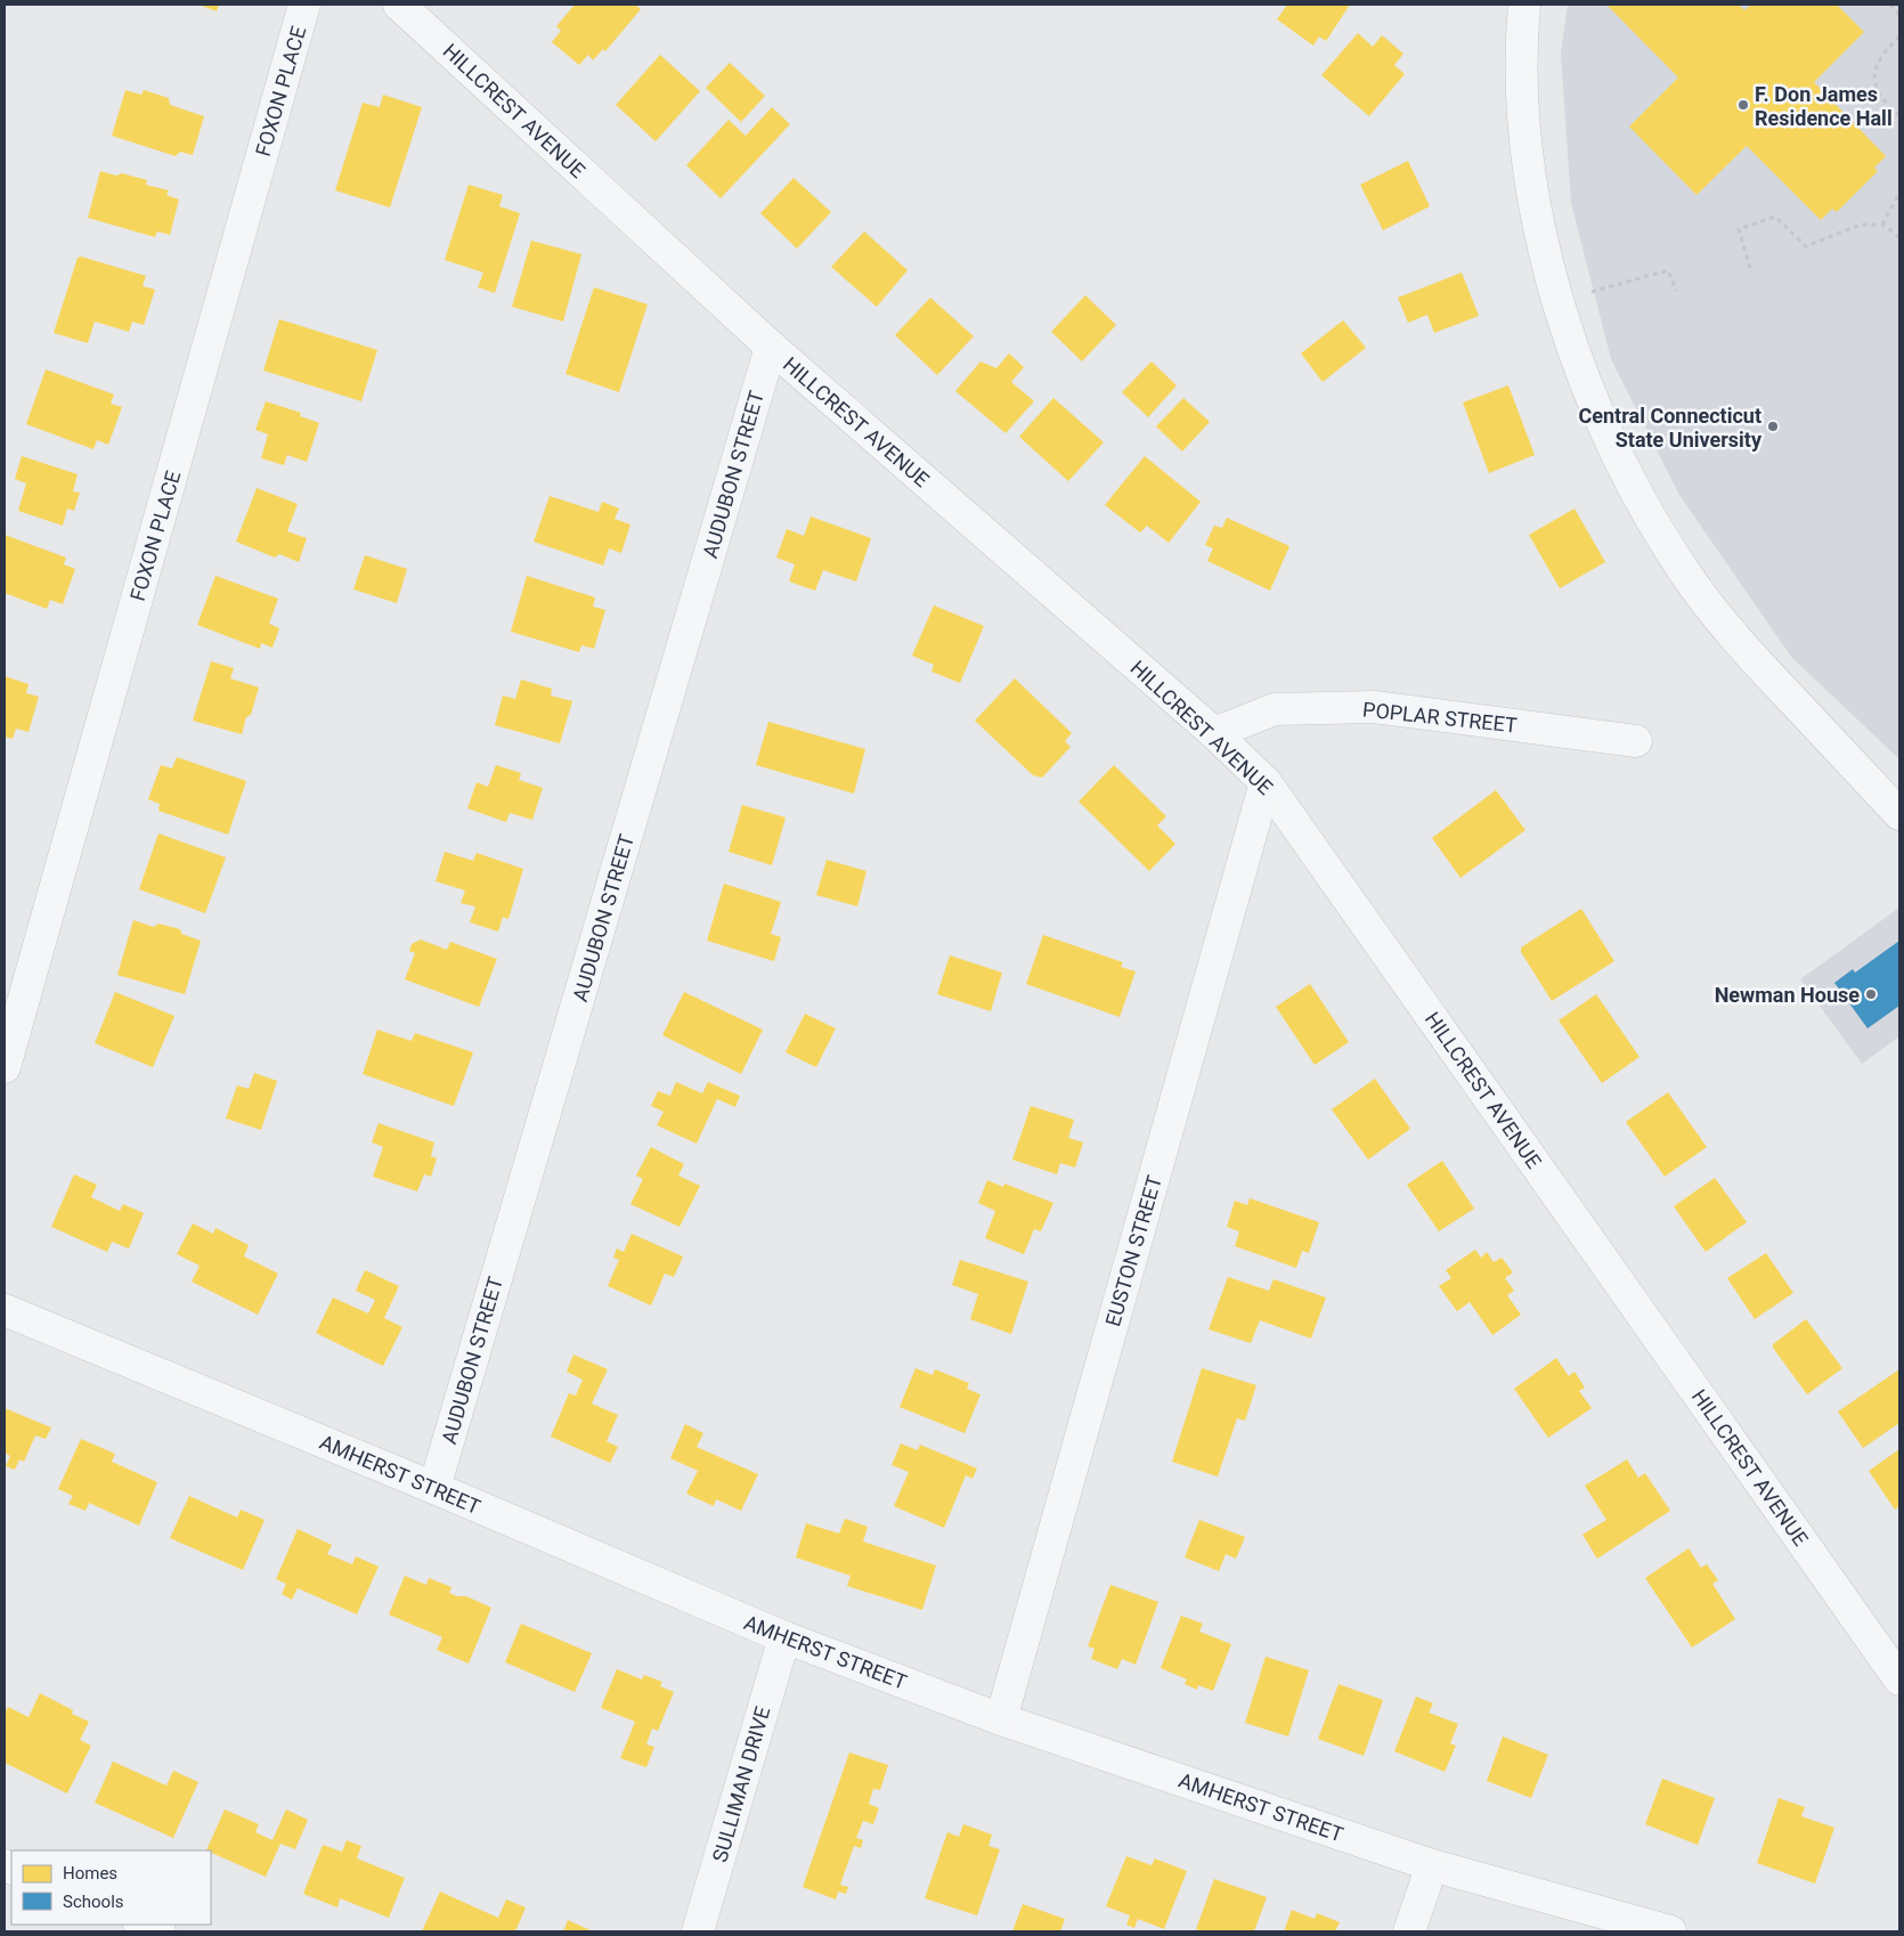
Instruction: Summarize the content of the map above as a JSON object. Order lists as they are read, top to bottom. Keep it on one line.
{"streets":{"street":["FOXON PLACE","HILLCREST AVENUE","AUDUBON STREET","POPLAR STREET","EUSTON STREET","AMHERST STREET","SULLIMAN DRIVE"]},"crossings":[["HILLCREST AVENUE","AUDUBON STREET"],["HILLCREST AVENUE","POPLAR STREET"],["HILLCREST AVENUE","EUSTON STREET"],["AUDUBON STREET","AMHERST STREET"],["EUSTON STREET","AMHERST STREET"],["AMHERST STREET","SULLIMAN DRIVE"]],"places":["F. Don James Residence Hall","Central Connecticut State University","Newman House"],"legend":["Homes","Schools"]}
